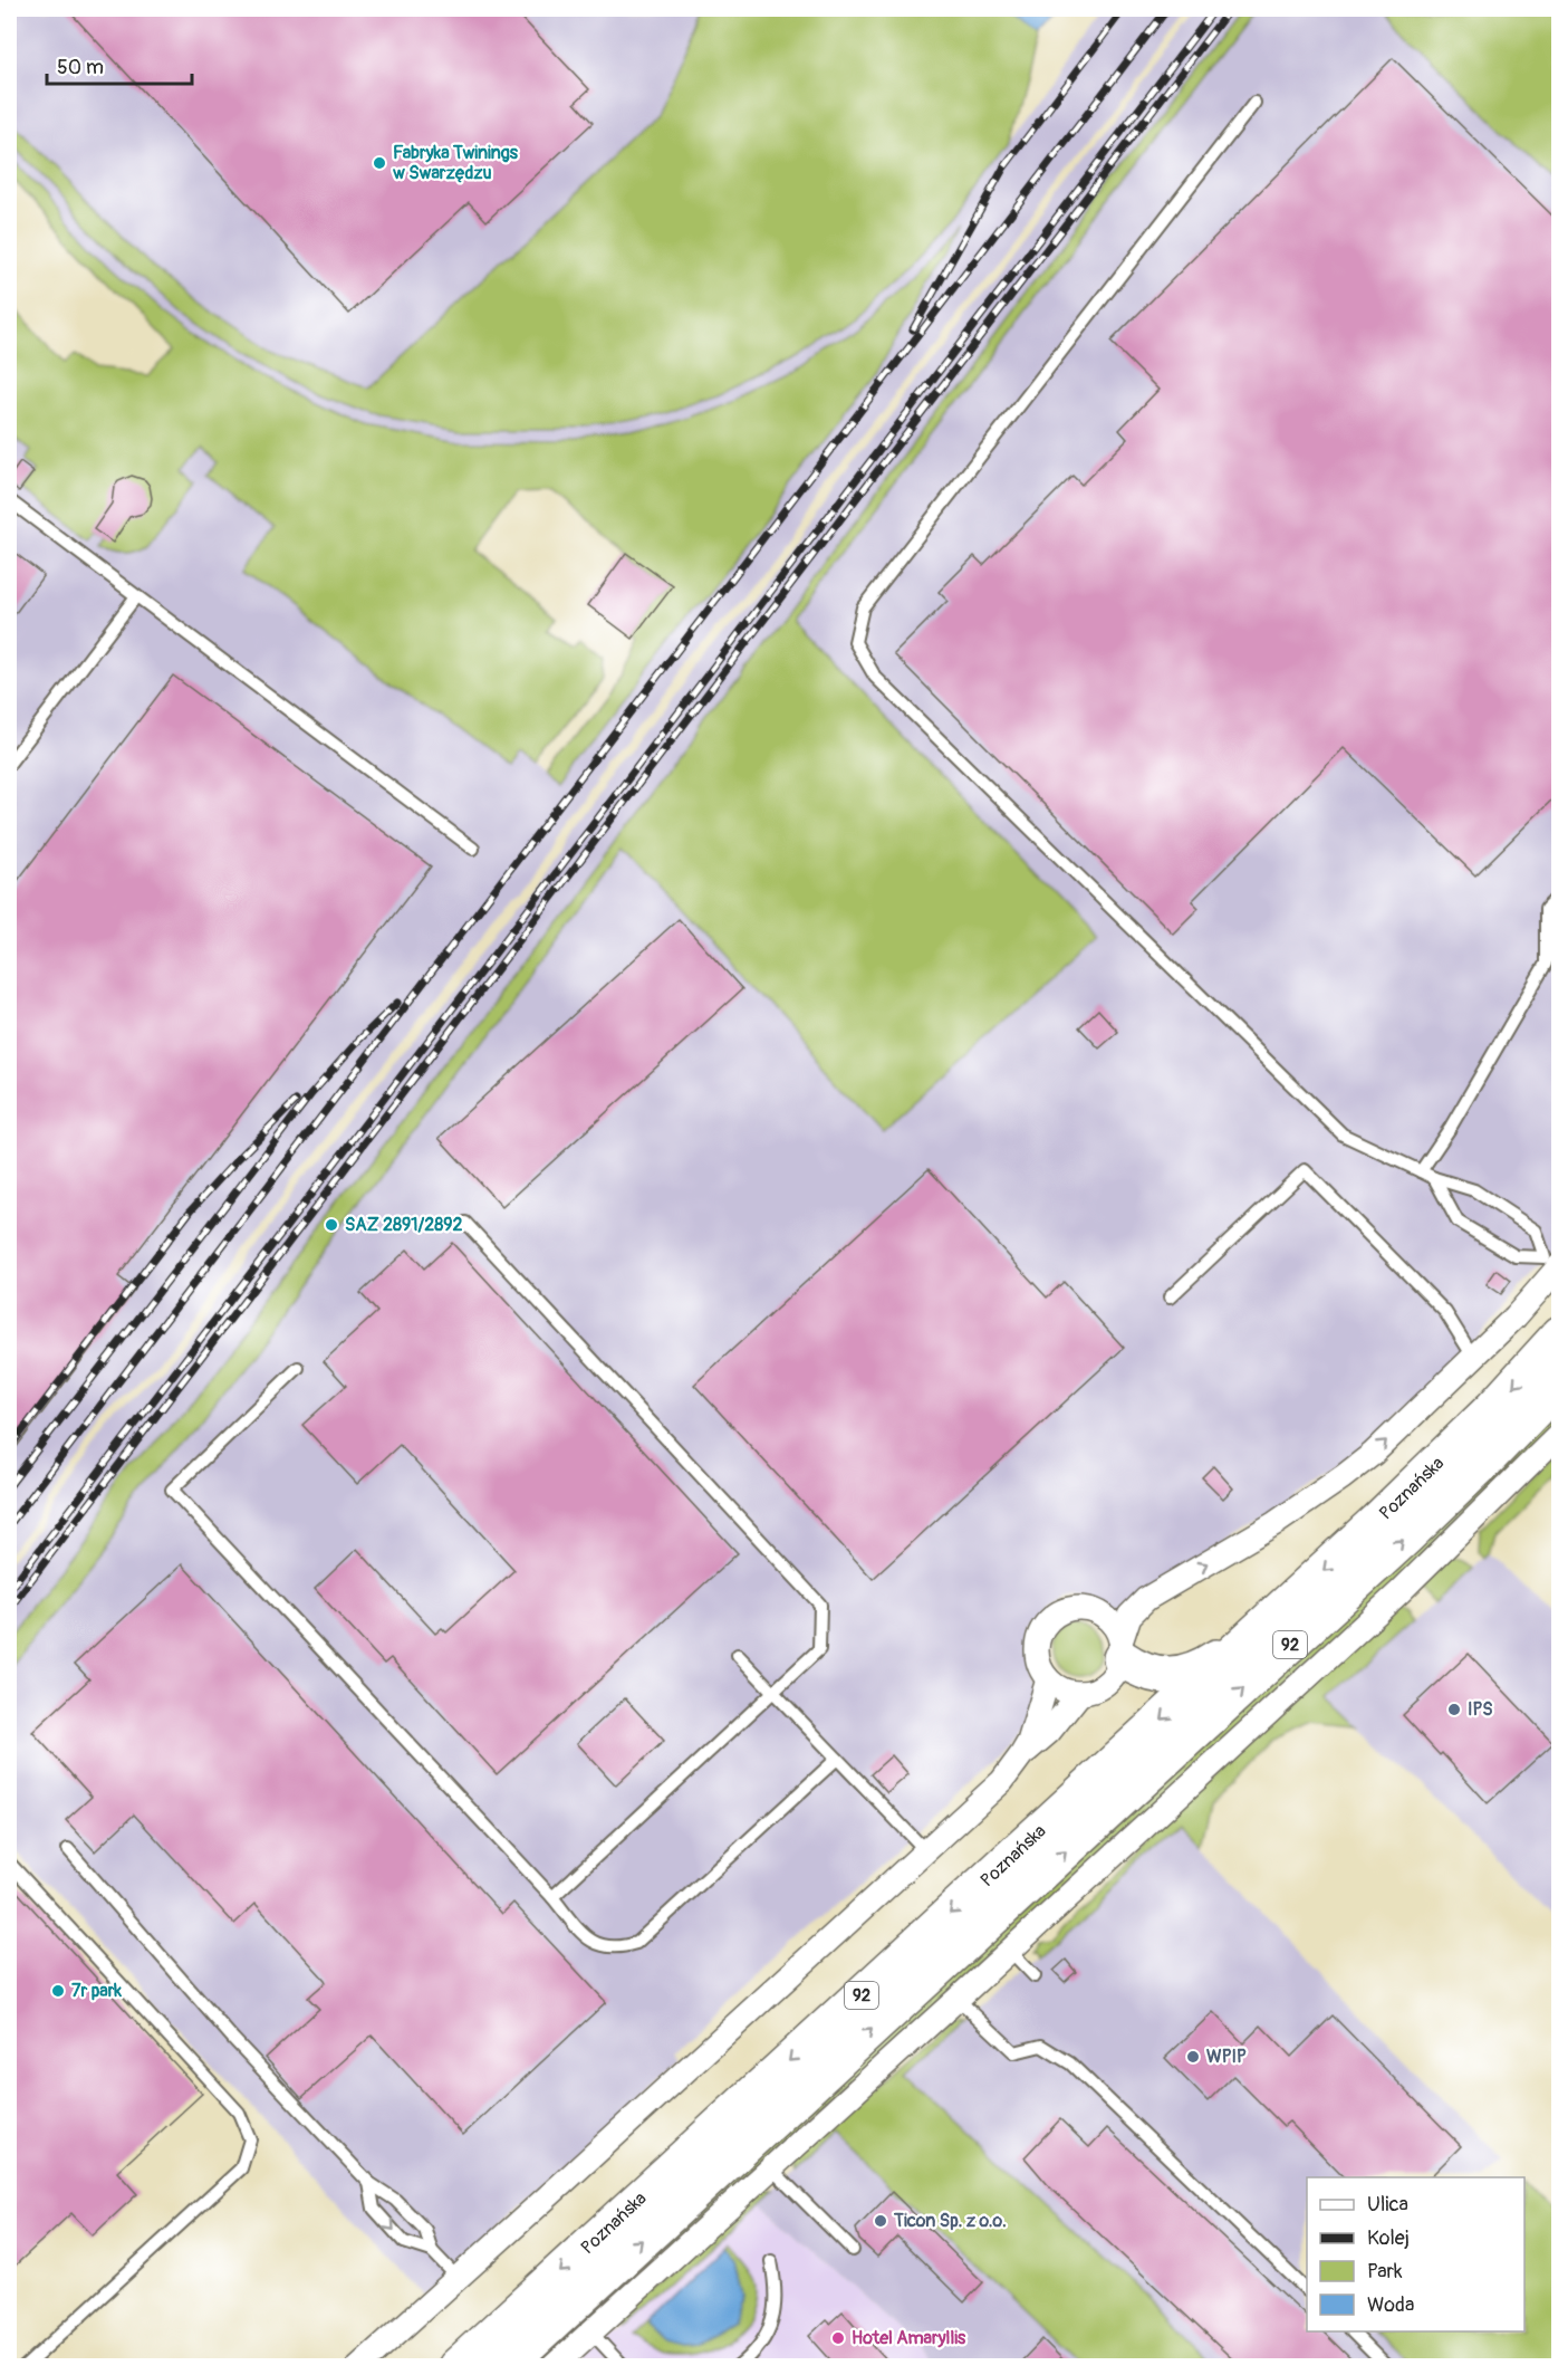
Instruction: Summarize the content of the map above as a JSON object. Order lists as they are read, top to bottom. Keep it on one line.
{"streets":{"main road":["Poznańska","92"]},"places":["Fabryka Twinings w Swarzędzu","SAZ 2891/2892","IPS","7r park","WPIP","Ticon Sp. z o.o.","Hotel Amaryllis"],"legend":["Ulica","Kolej","Park","Woda"],"scale_bar":"50 m"}
